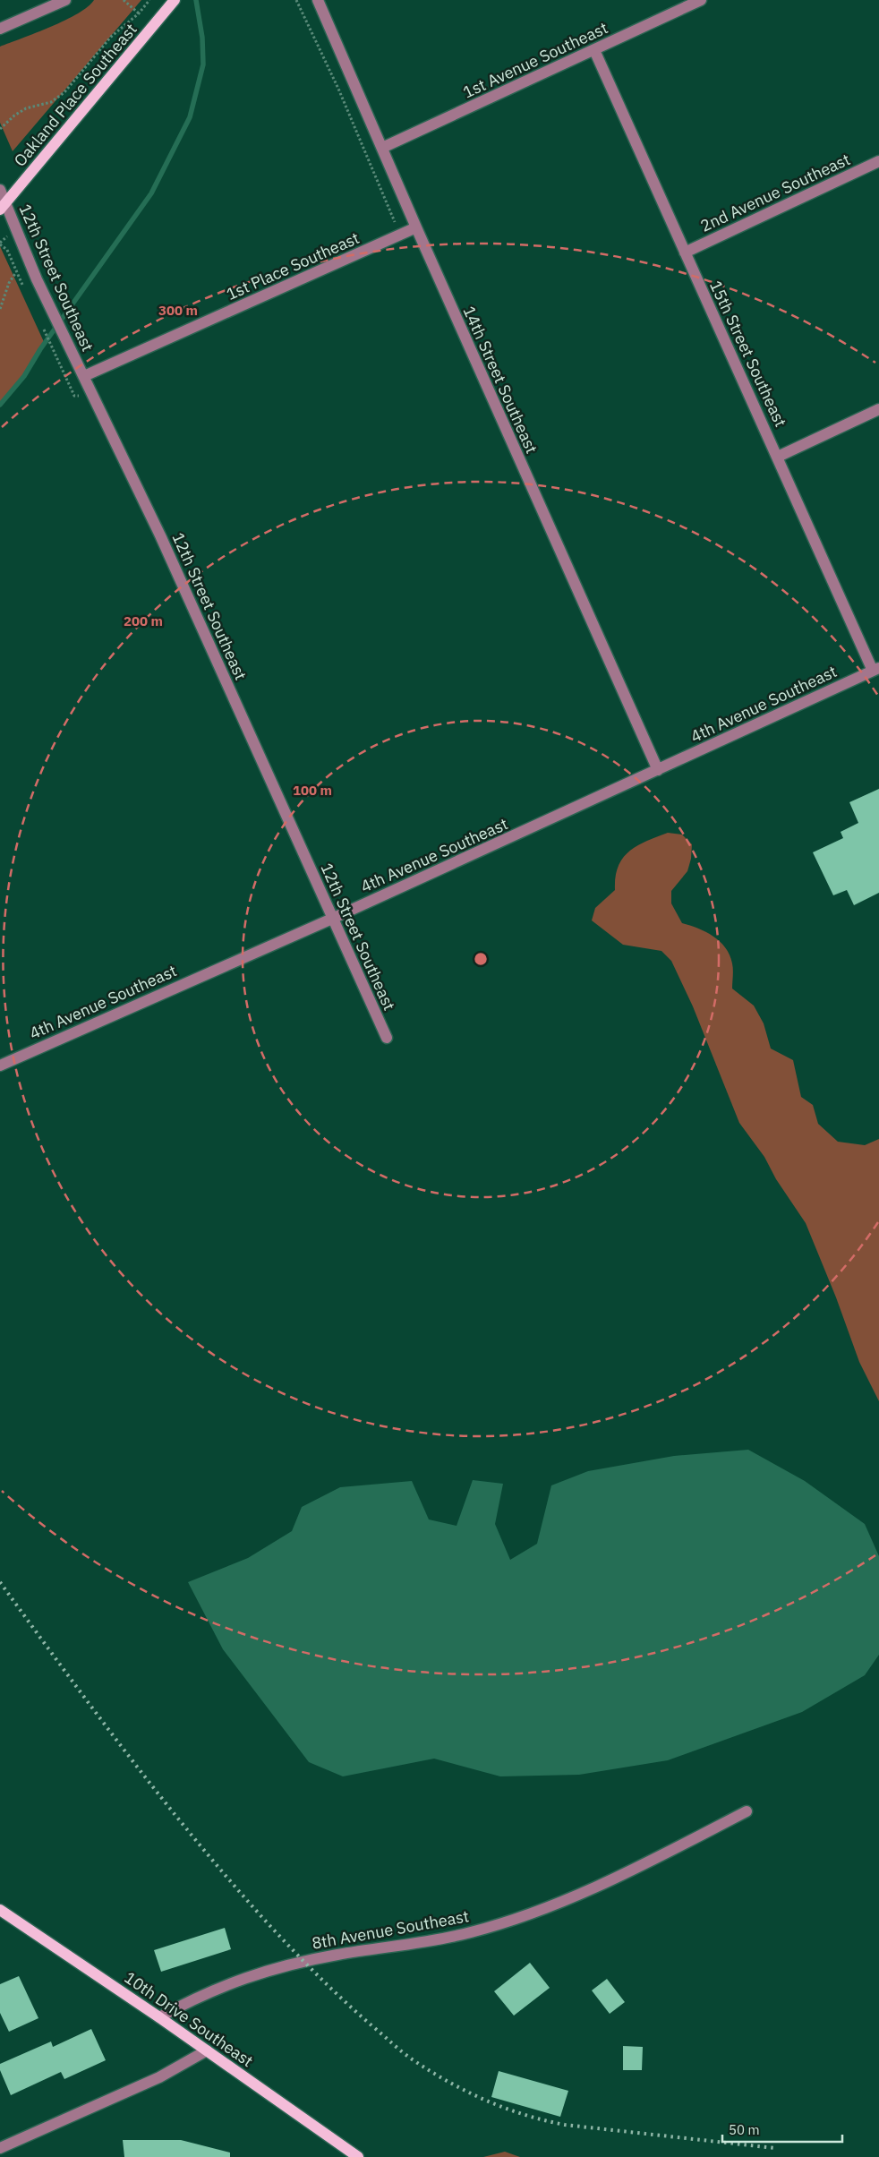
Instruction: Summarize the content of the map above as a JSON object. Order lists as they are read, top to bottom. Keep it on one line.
{"streets":{"main road":["Oakland Place Southeast","10th Drive Southeast"],"street":["1st Avenue Southeast","2nd Avenue Southeast","1st Place Southeast","12th Street Southeast","15th Street Southeast","14th Street Southeast","4th Avenue Southeast","8th Avenue Southeast"]},"crossings":[["1st Avenue Southeast","15th Street Southeast"],["1st Avenue Southeast","14th Street Southeast"],["Oakland Place Southeast","12th Street Southeast"],["2nd Avenue Southeast","15th Street Southeast"],["1st Place Southeast","12th Street Southeast"],["1st Place Southeast","14th Street Southeast"],["12th Street Southeast","4th Avenue Southeast"],["15th Street Southeast","4th Avenue Southeast"],["14th Street Southeast","4th Avenue Southeast"],["8th Avenue Southeast","10th Drive Southeast"]],"scale_bar":"50 m","rings":["300 m","200 m","100 m"]}
